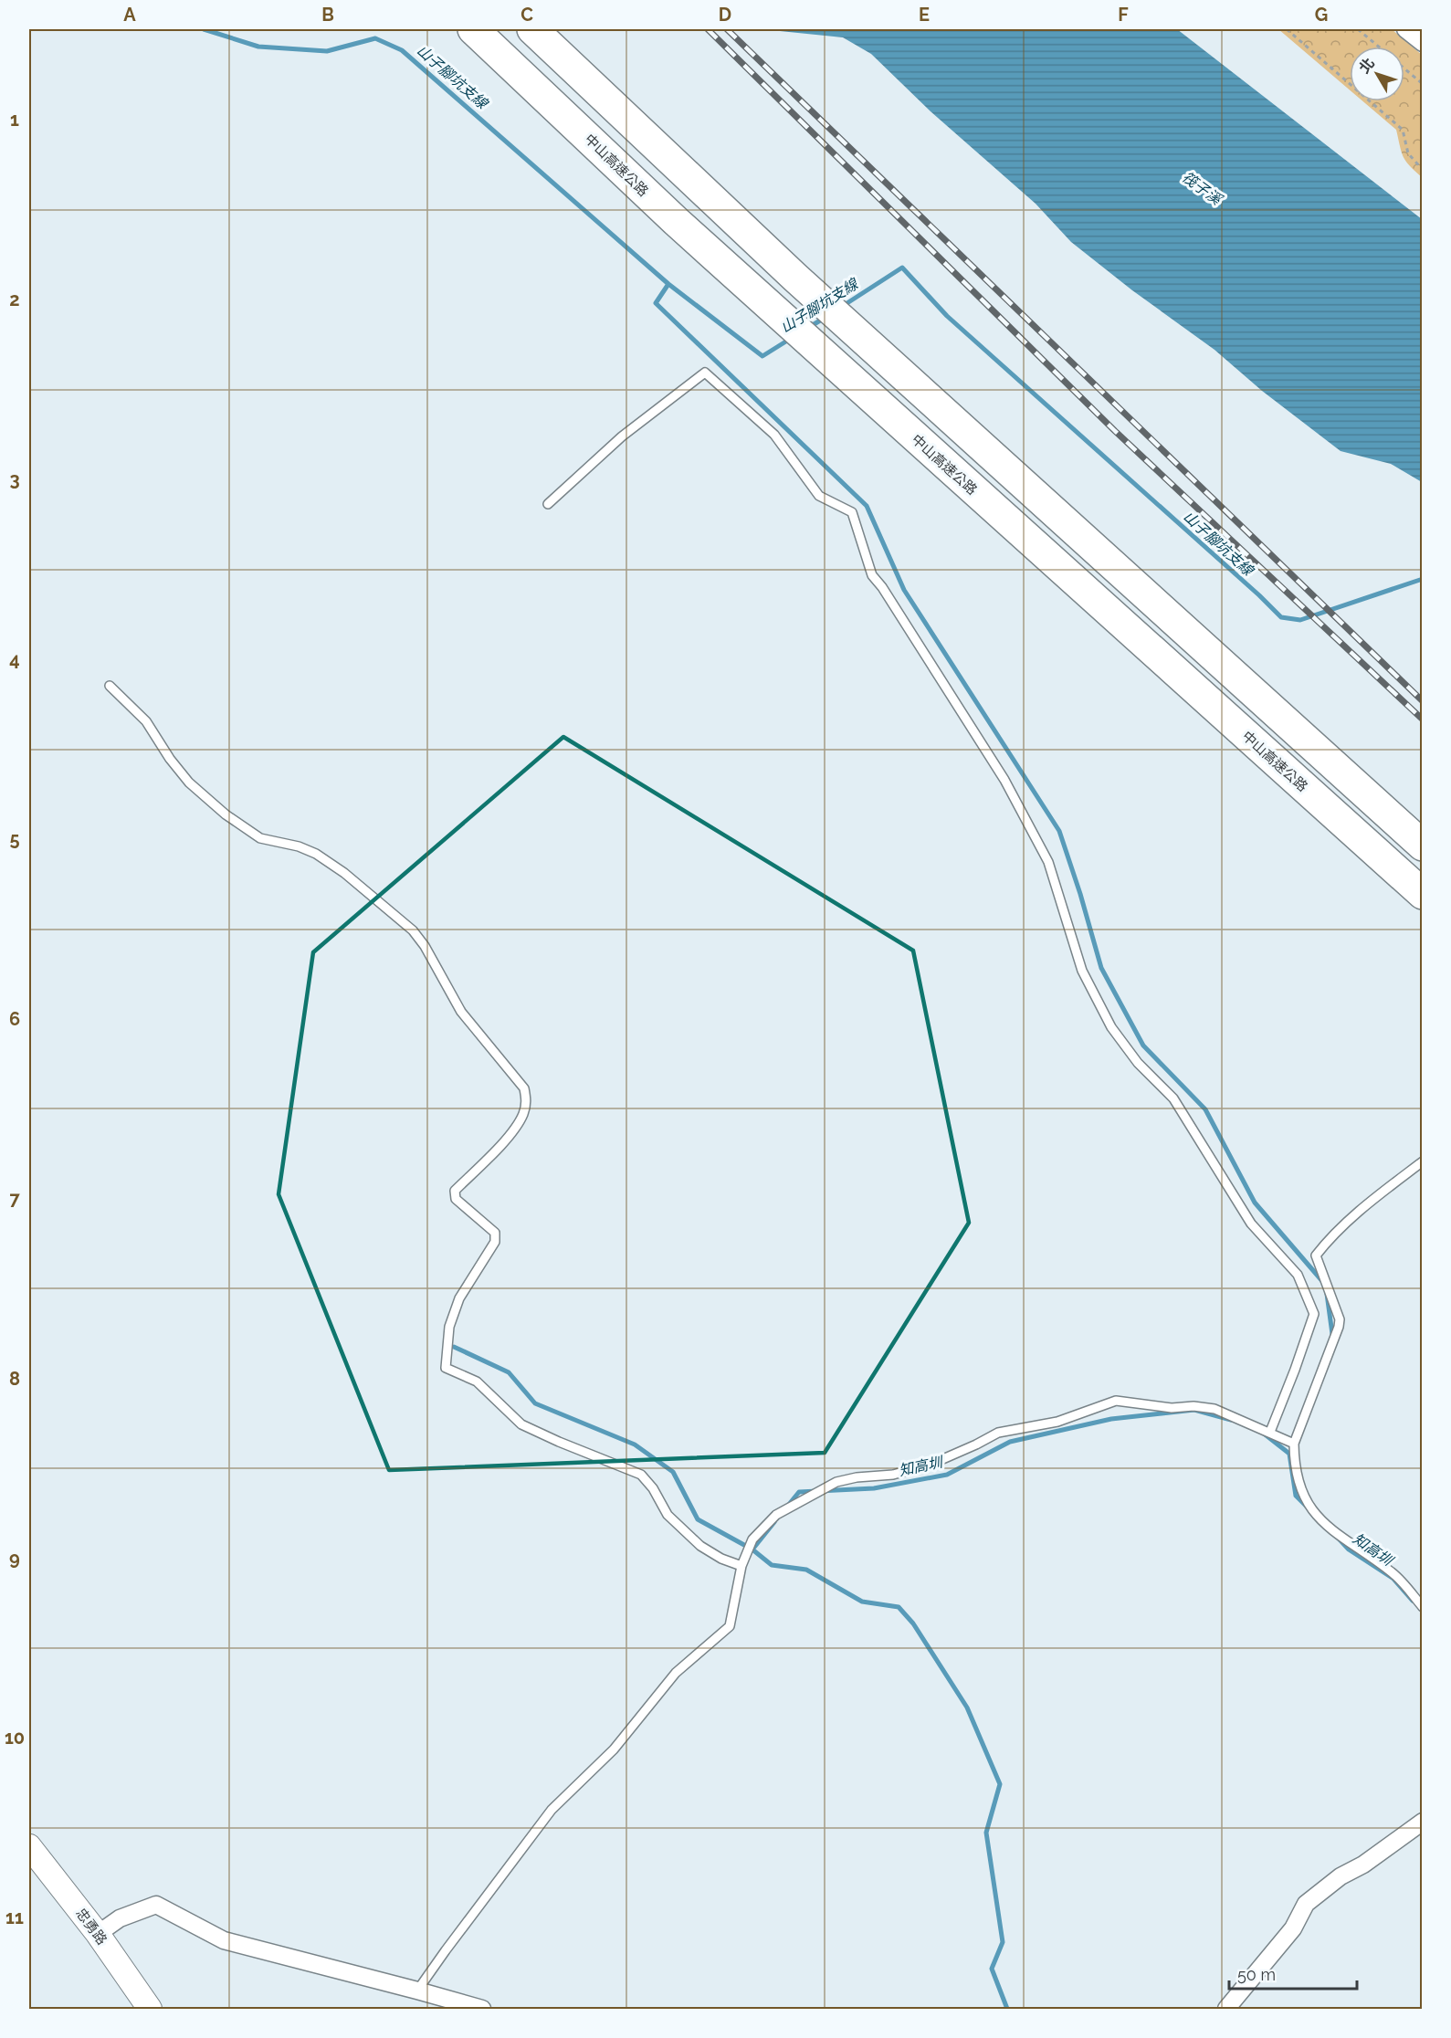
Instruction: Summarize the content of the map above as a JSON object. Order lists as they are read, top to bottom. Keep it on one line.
{"streets":{"highway":["中山高速公路"],"main road":["忠勇路"]},"water":["山子腳坑支線","筏子溪","知高圳"],"scale_bar":"50 m","north":"top left","grid":{"columns":["A","B","C","D","E","F","G"],"rows":["1","2","3","4","5","6","7","8","9","10","11"]}}
